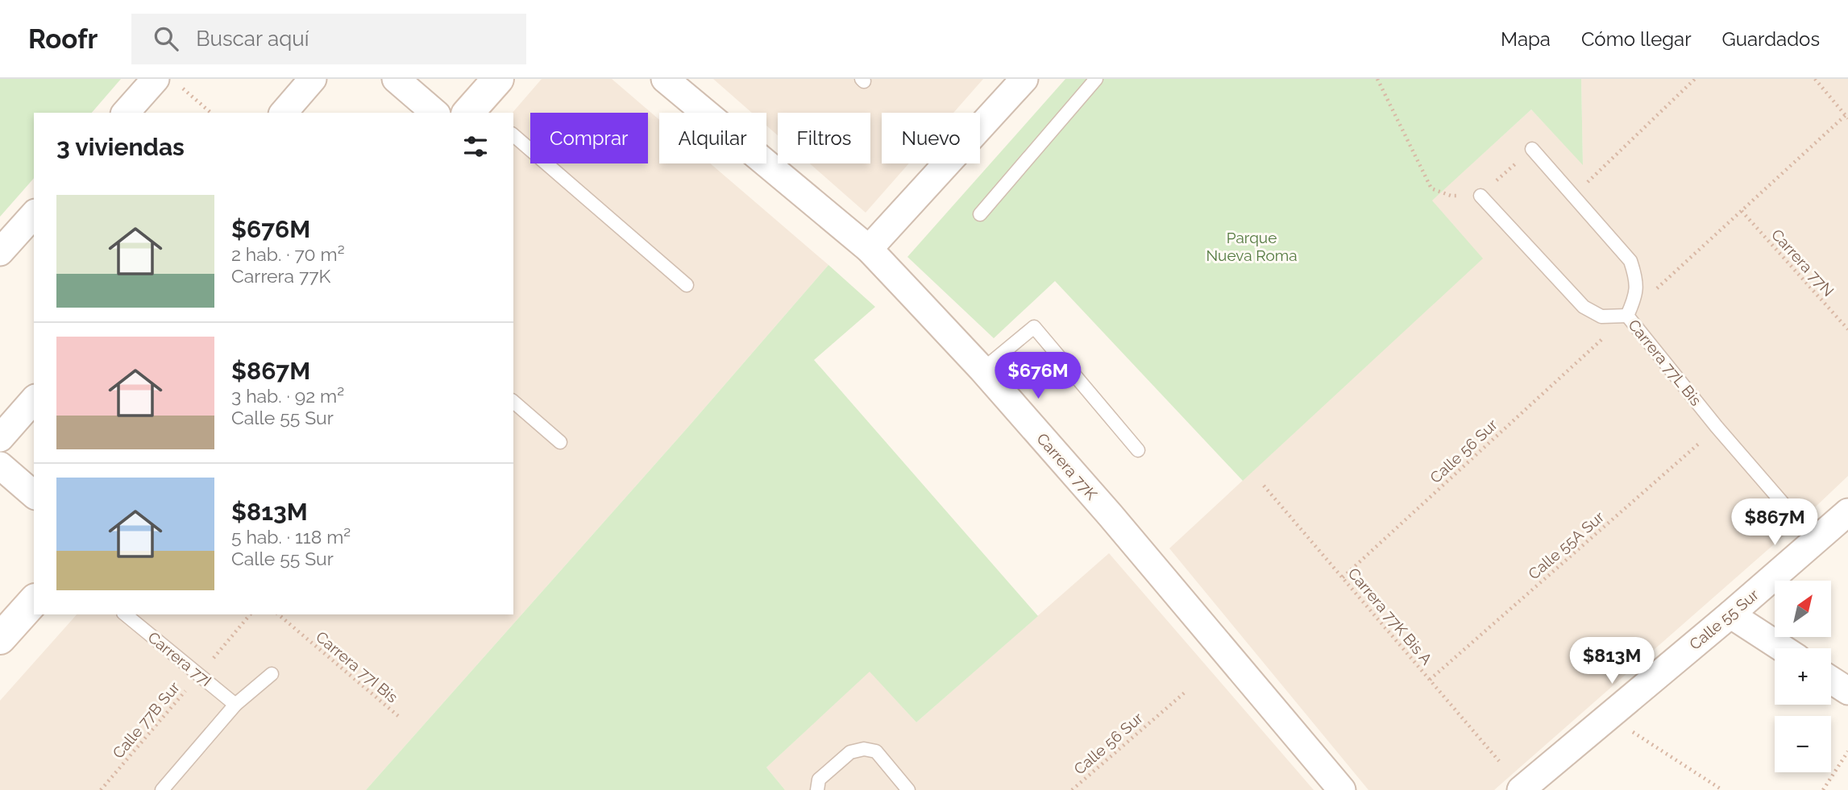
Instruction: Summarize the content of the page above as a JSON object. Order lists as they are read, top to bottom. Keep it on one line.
{"streets":{"street":["Carrera 77K","Calle 55 Sur"],"lane":["Carrera 77L Bis","Carrera 77I"],"path":["Carrera 77N","Calle 56 Sur","Calle 55A Sur","Carrera 77K Bis A","Carrera 77I Bis","Calle 77B Sur"]},"crossings":[["Carrera 77L Bis","Calle 55A Sur"],["Carrera 77L Bis","Calle 55 Sur"],["Calle 56 Sur","Carrera 77K Bis A"],["Calle 55A Sur","Carrera 77K Bis A"],["Carrera 77I","Calle 77B Sur"]],"parks":["Parque Nueva Roma"],"north":"top right","page":{"header":"Roofr","search":"Buscar aquí","nav":["Mapa","Cómo llegar","Guardados"],"chip":["Comprar","Alquilar","Filtros","Nuevo"],"heading":"3 viviendas","list":[{"name":"$676M","note":"2 hab. · 70 m² · Carrera 77K"},{"name":"$867M","note":"3 hab. · 92 m² · Calle 55 Sur"},{"name":"$813M","note":"5 hab. · 118 m² · Calle 55 Sur"}],"price":["$676M","$867M","$813M"],"map_buttons":["+","−"]}}
